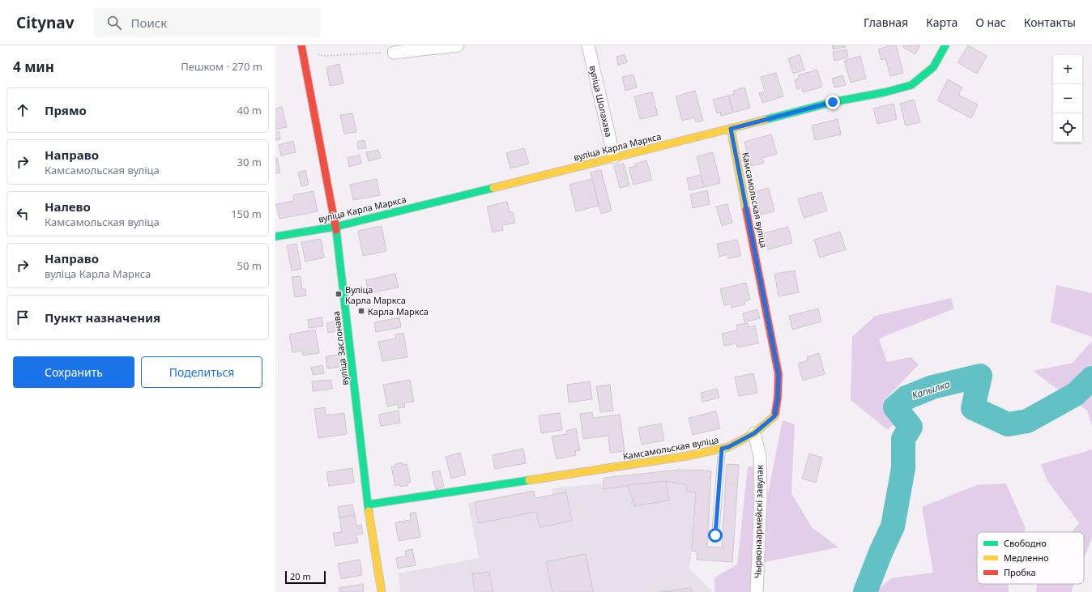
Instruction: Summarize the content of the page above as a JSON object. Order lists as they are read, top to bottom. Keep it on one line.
{"streets":{"street":["вуліца Шолахава","вуліца Карла Маркса","Камсамольская вуліца","вуліца Заслонава","Чырвонаармейскі завулак"]},"crossings":[["вуліца Шолахава","вуліца Карла Маркса"],["вуліца Карла Маркса","Камсамольская вуліца"],["вуліца Карла Маркса","вуліца Заслонава"],["Камсамольская вуліца","вуліца Заслонава"],["Камсамольская вуліца","Чырвонаармейскі завулак"]],"water":["Капылка"],"places":{"transit":["Вуліца Карла Маркса","Карла Маркса"]},"legend":["Свободно","Медленно","Пробка"],"scale_bar":"20 m","page":{"header":"Citynav","search":"Поиск","nav":["Главная","Карта","О нас","Контакты"],"heading":["4 мин","Пешком · 270 m"],"map_buttons":["+","−"],"list":[["Прямо","40 m"],["Направо","Камсамольская вуліца","30 m"],["Налево","Камсамольская вуліца","150 m"],["Направо","вуліца Карла Маркса","50 m"],"Пункт назначения"],"buttons":["Сохранить","Поделиться"],"scale":"20 m"}}
